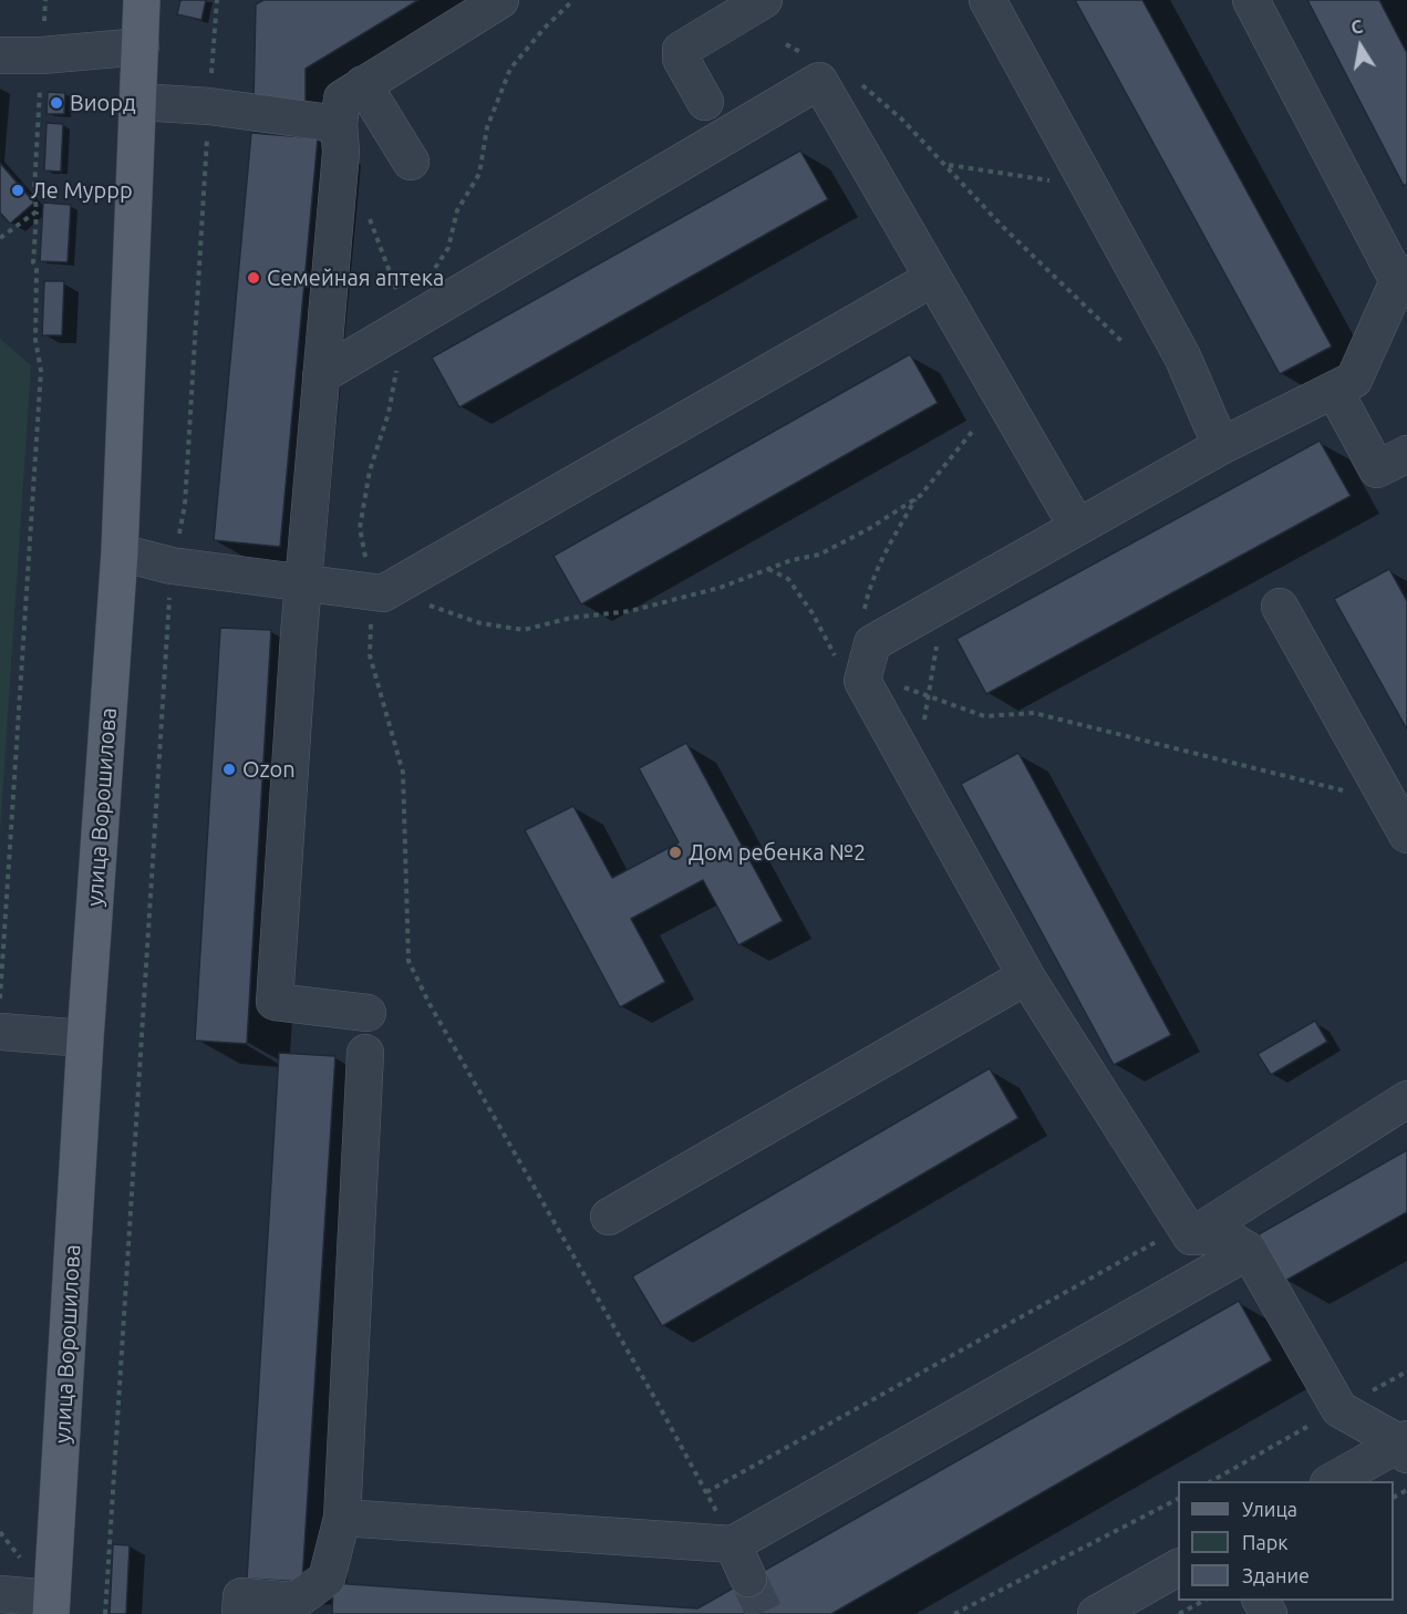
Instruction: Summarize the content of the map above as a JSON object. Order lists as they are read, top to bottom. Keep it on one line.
{"streets":{"main road":["улица Ворошилова"]},"places":["Виорд","Ле Муррр","Семейная аптека","Ozon","Дом ребенка №2"],"legend":["Улица","Парк","Здание"],"north":"top"}
